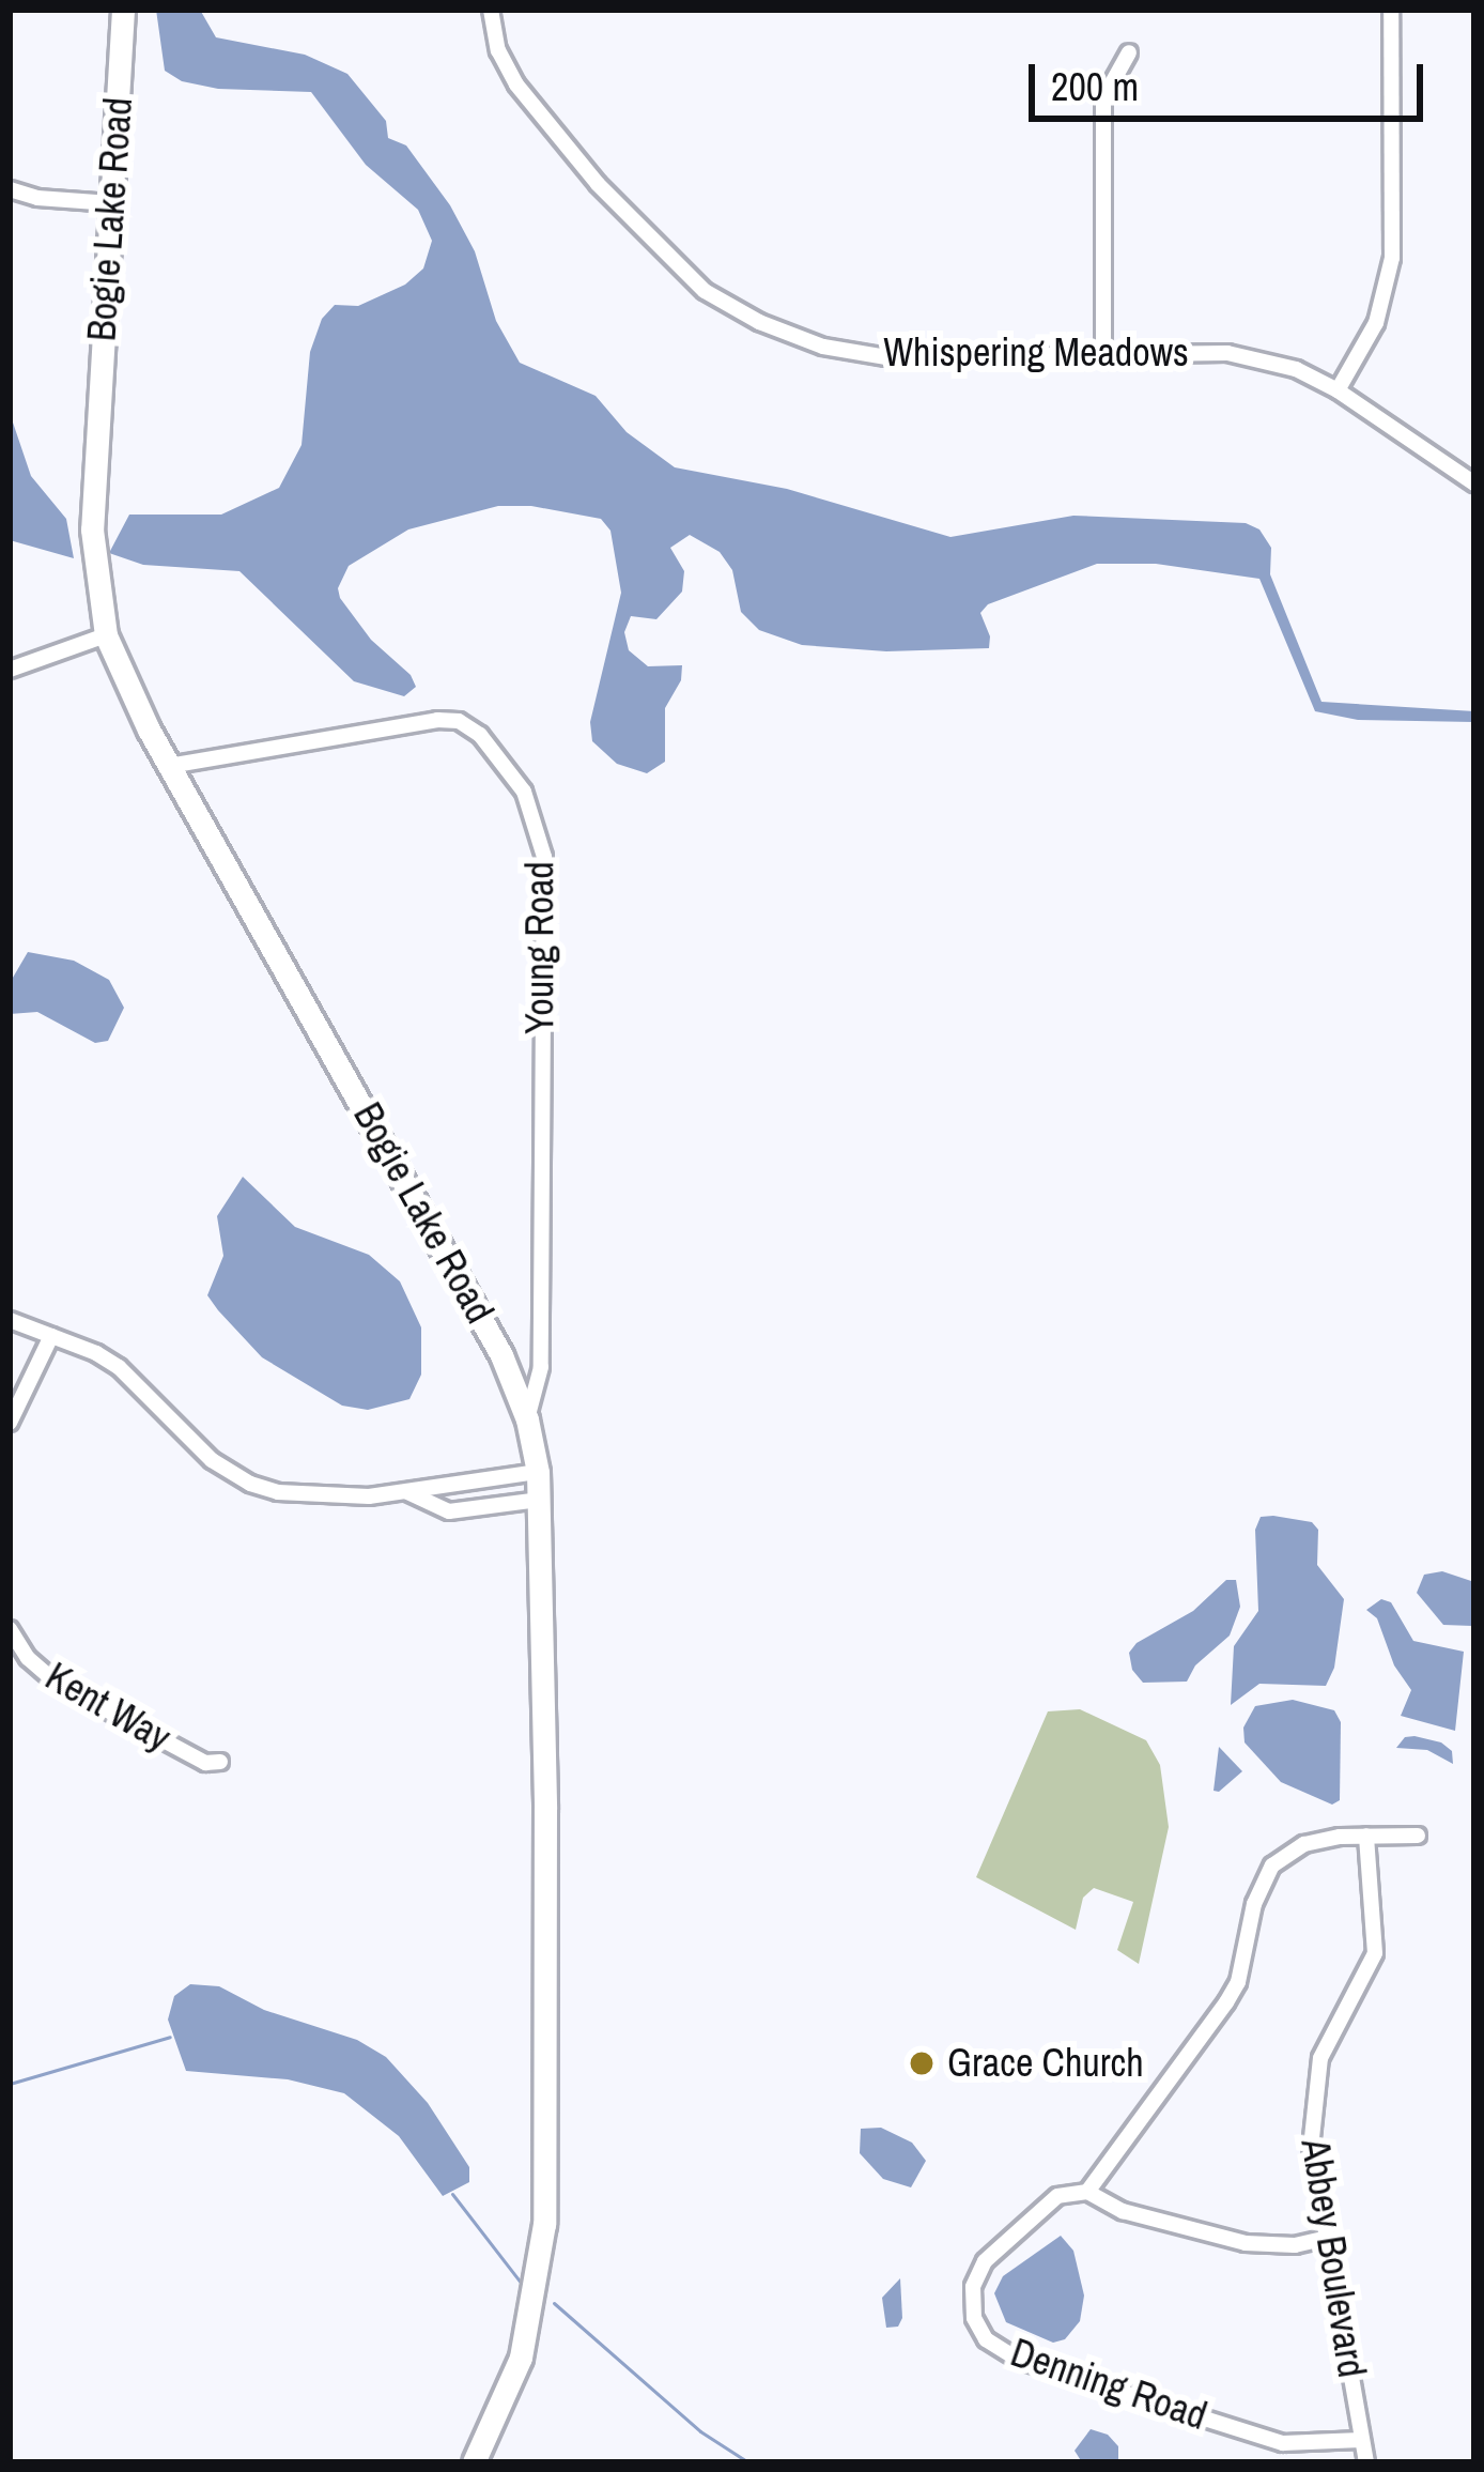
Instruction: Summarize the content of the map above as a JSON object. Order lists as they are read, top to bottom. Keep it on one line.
{"streets":{"main road":["Bogie Lake Road"],"street":["Whispering Meadows","Young Road","Kent Way","Abbey Boulevard","Denning Road"]},"crossings":[["Bogie Lake Road","Young Road"],["Abbey Boulevard","Denning Road"]],"places":["Grace Church"],"scale_bar":"200 m"}
